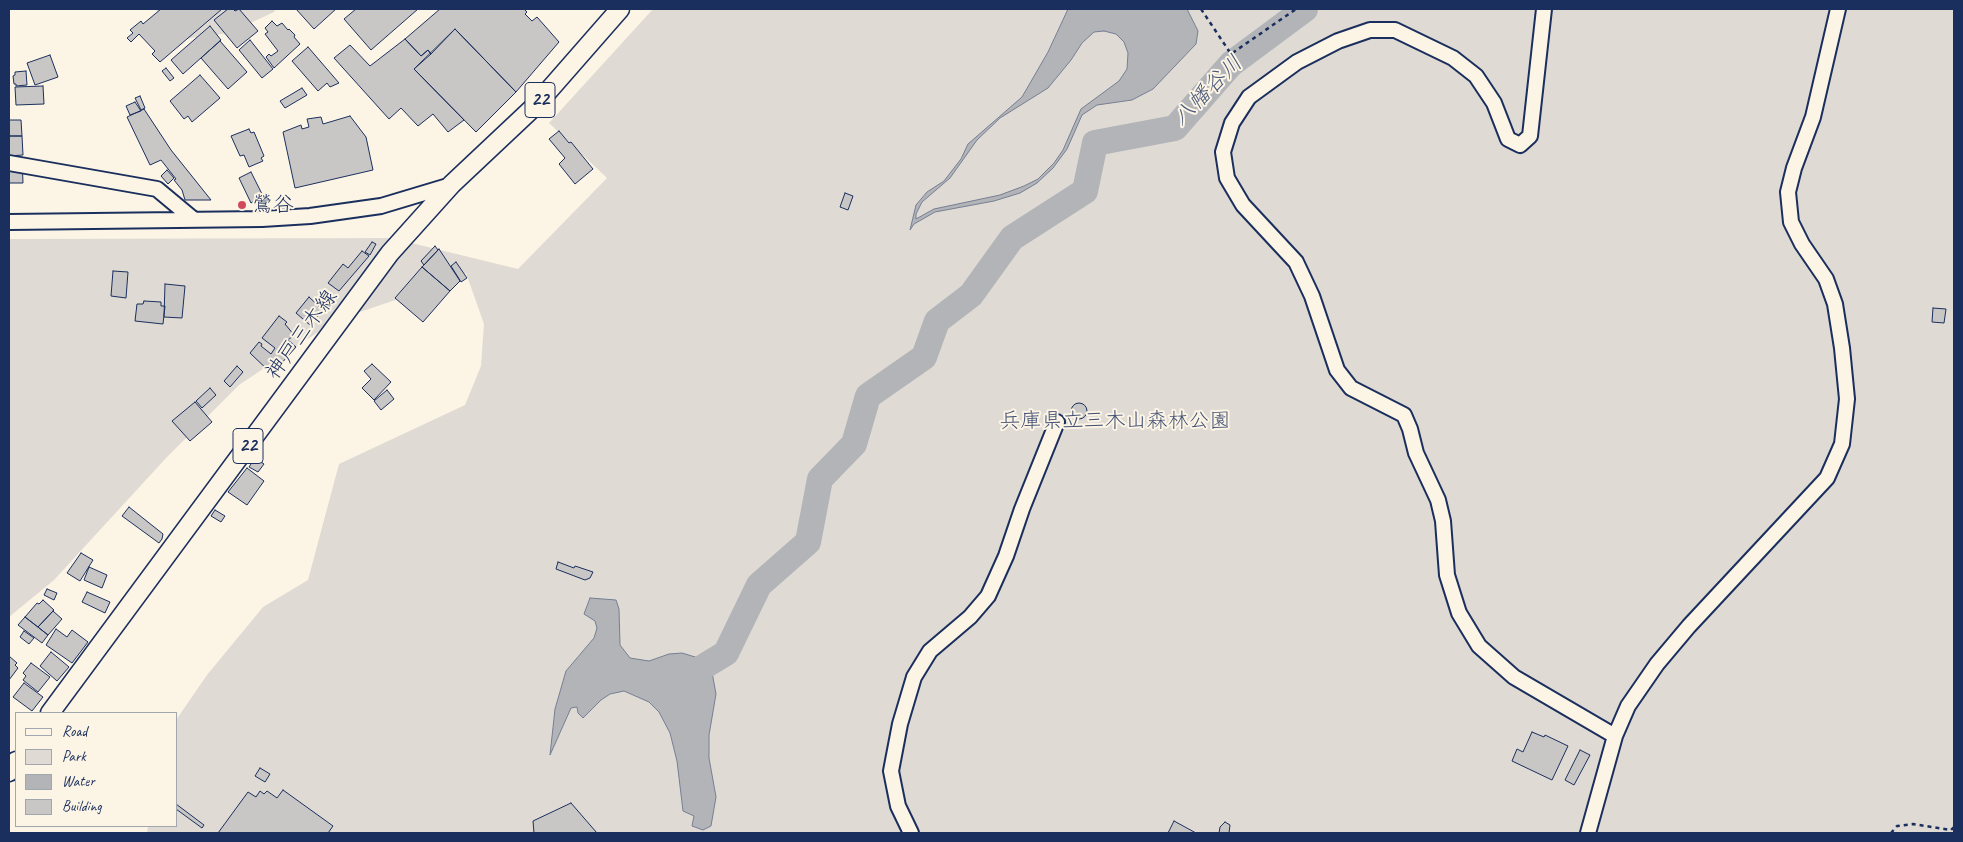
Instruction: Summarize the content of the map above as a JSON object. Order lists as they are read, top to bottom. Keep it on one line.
{"streets":{"main road":["22","神戸三木線"]},"water":["八幡谷川"],"parks":["兵庫県立三木山森林公園"],"places":["鶯谷"],"legend":["Road","Park","Water","Building"]}
